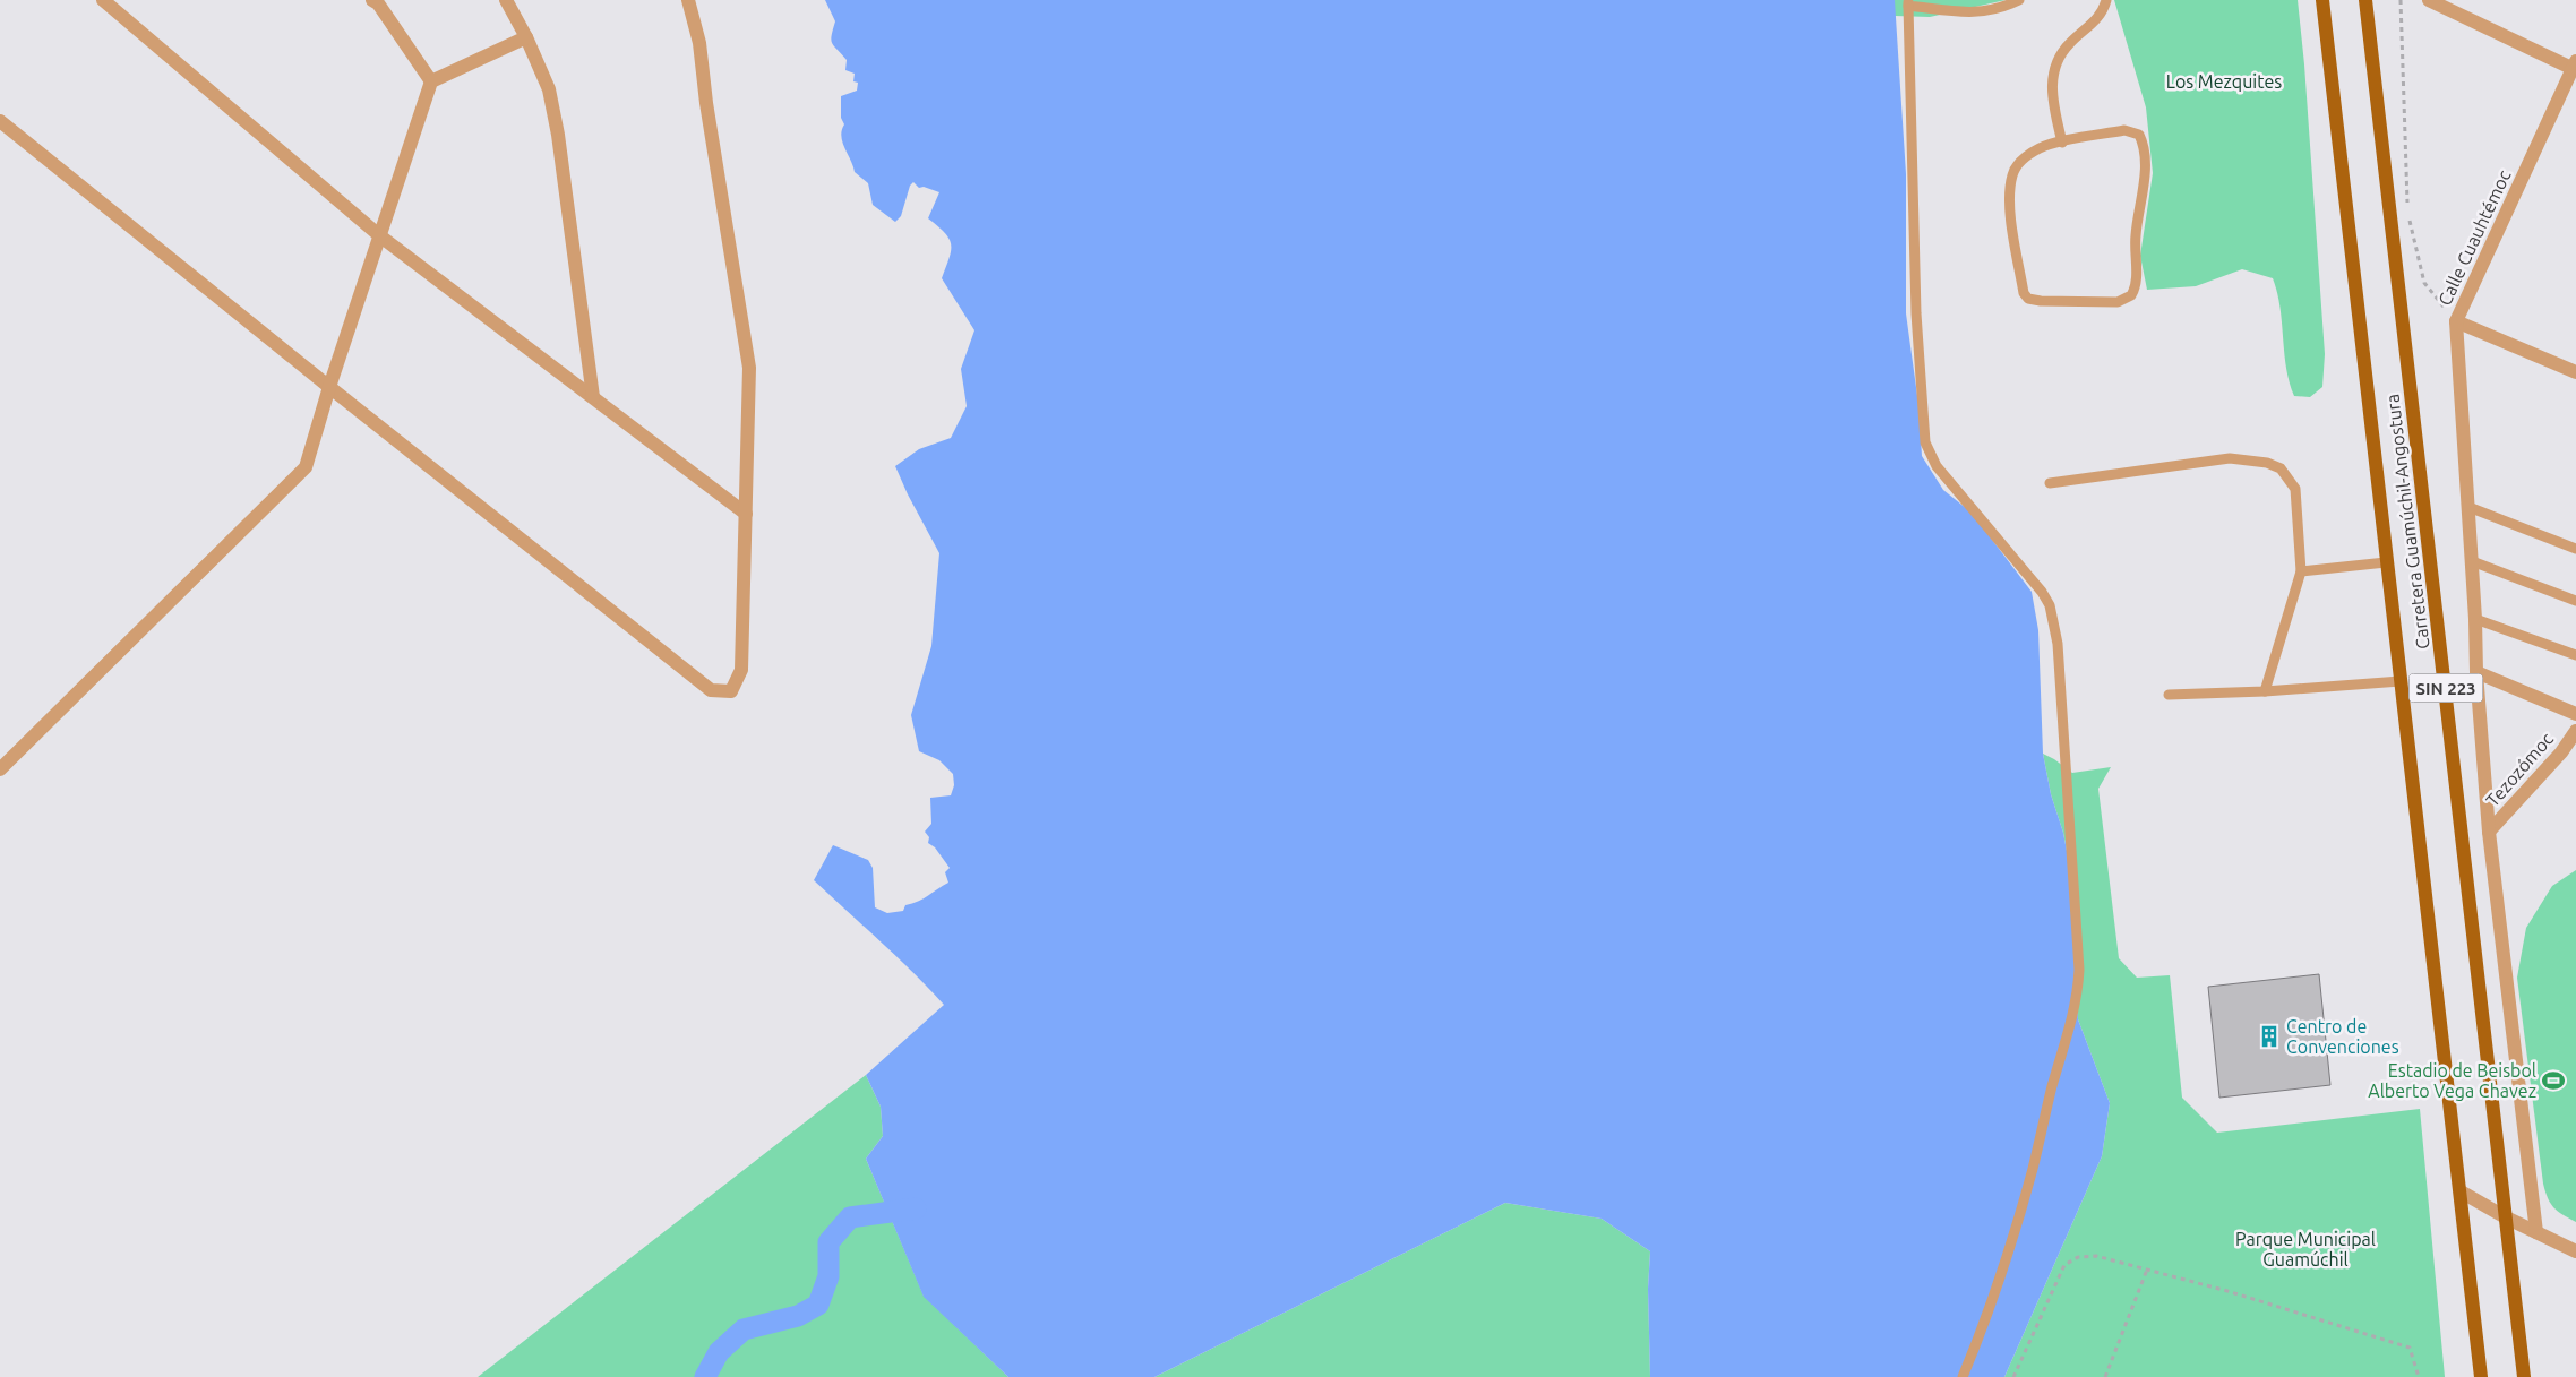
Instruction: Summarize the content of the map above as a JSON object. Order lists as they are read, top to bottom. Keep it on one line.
{"streets":{"main road":["Carretera Guamúchil-Angostura","SIN 223"],"street":["Calle Cuauhtémoc","Tezozómoc"]},"crossings":[["Calle Cuauhtémoc","Tezozómoc"]],"parks":["Los Mezquites","Parque Municipal Guamúchil"],"places":{"building":["Centro de Convenciones"],"sports":["Estadio de Beisbol Alberto Vega Chavez"]}}
